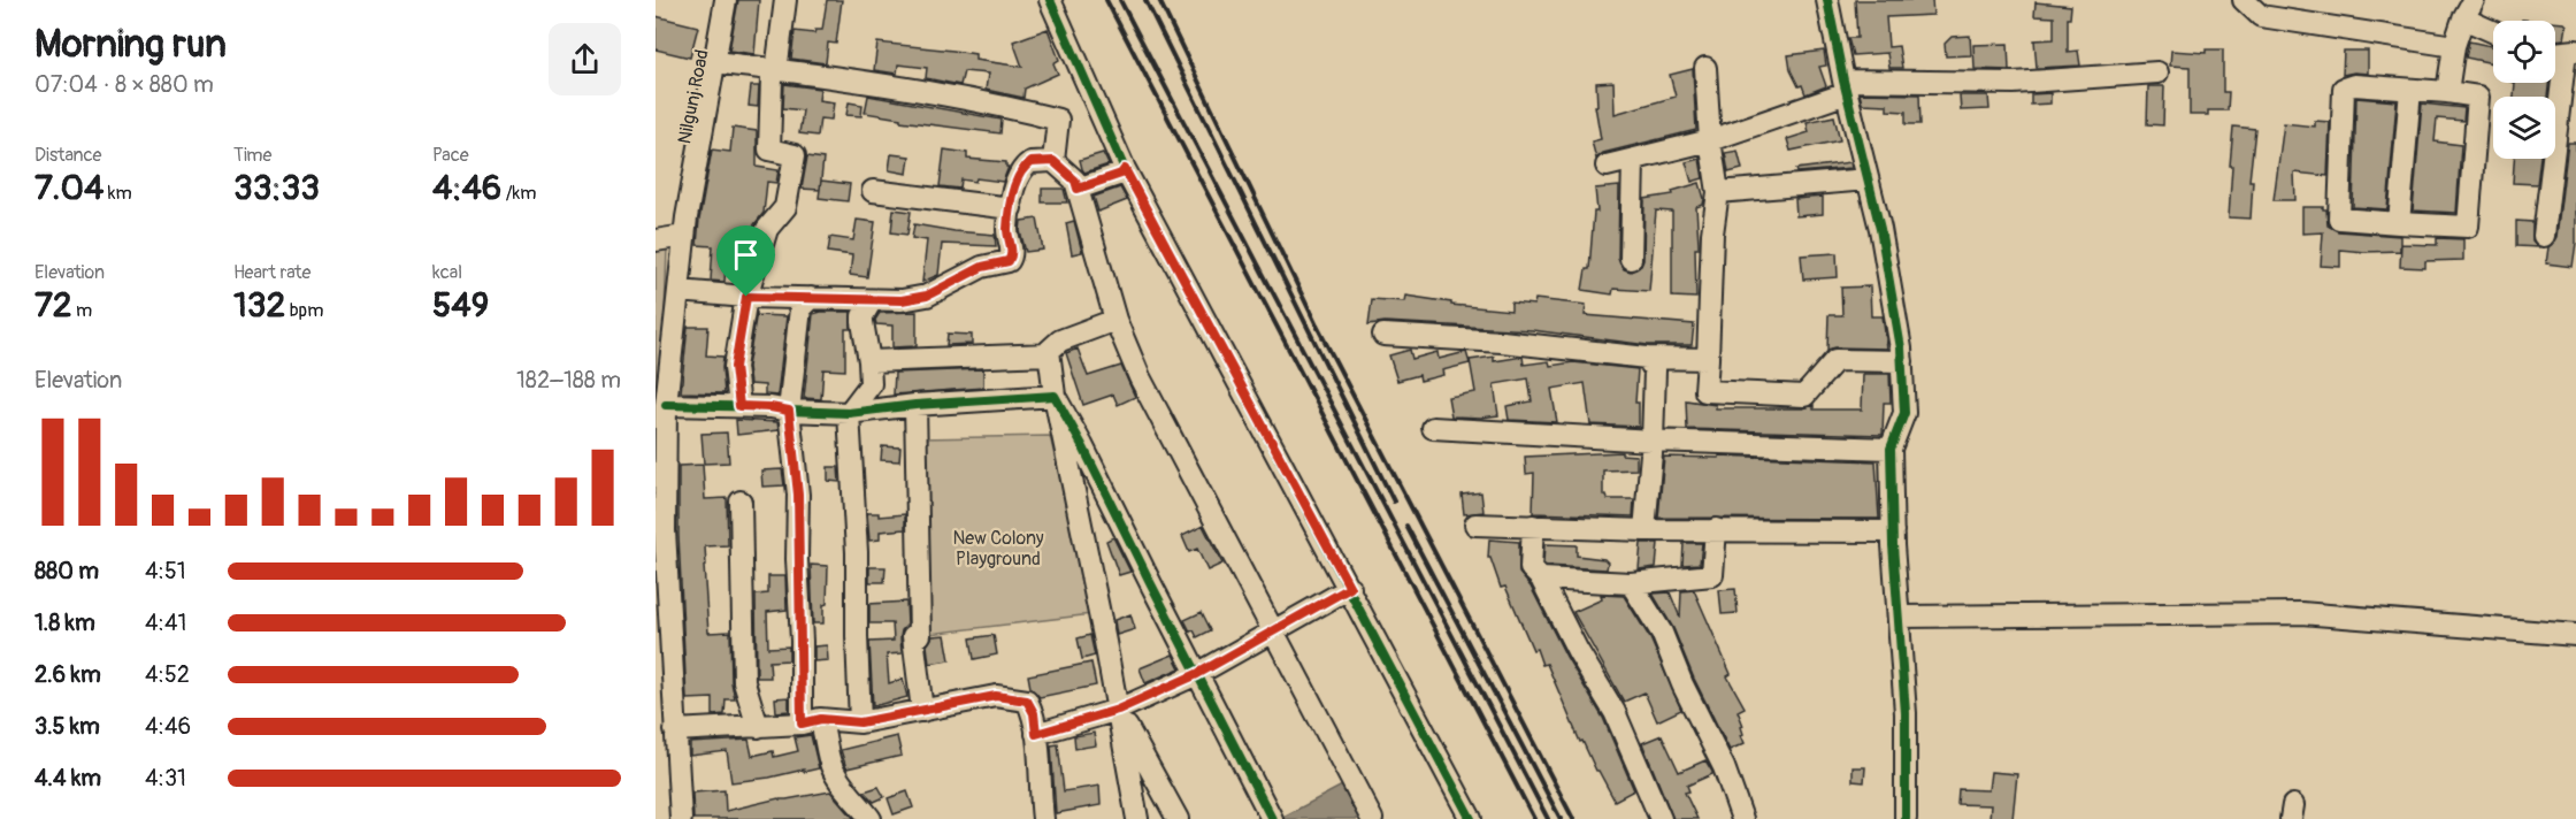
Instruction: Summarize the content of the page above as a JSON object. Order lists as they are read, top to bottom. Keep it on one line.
{"streets":{"street":["Nilgunj Road"]},"parks":["New Colony Playground"],"page":{"heading":["Morning run","07:04 · 8 × 880 m"],"stats":[["Distance","7.04 km"],["Time","33:33"],["Pace","4:46 /km"],["Elevation","72 m"],["Heart rate","132 bpm"],["kcal","549"]],"chart":["Elevation","182–188 m"],"list":[{"name":"880 m","note":"4:51"},{"name":"1.8 km","note":"4:41"},{"name":"2.6 km","note":"4:52"},{"name":"3.5 km","note":"4:46"},{"name":"4.4 km","note":"4:31"}]}}
